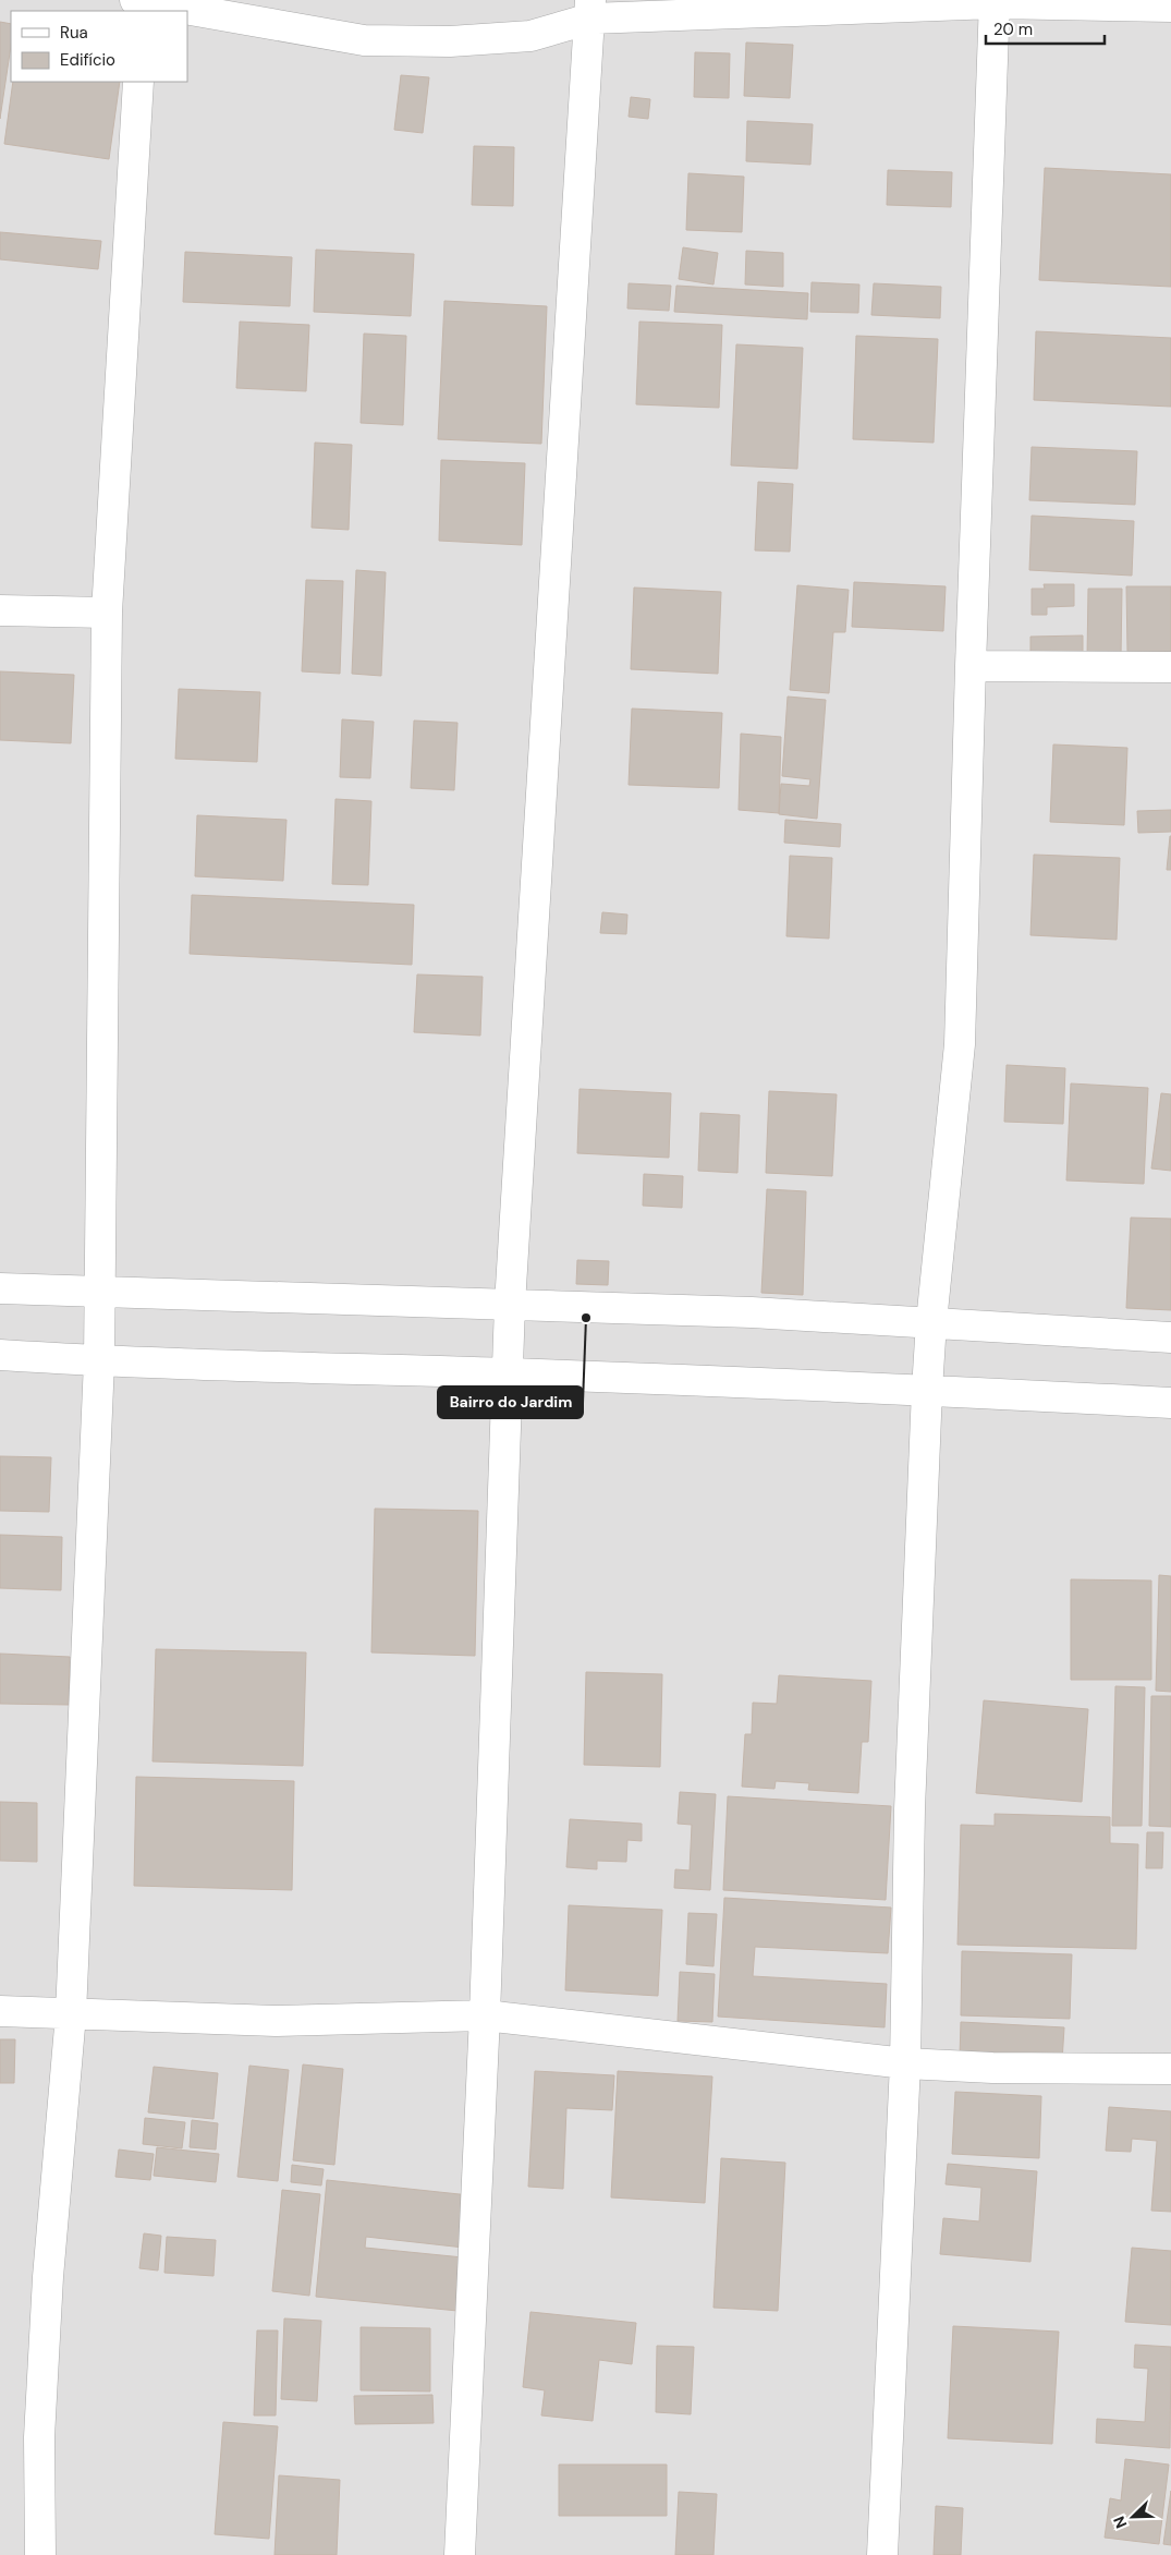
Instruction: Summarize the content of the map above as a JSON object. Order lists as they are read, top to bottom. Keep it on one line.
{"places":["Bairro do Jardim"],"legend":["Rua","Edifício"],"scale_bar":"20 m","north":"bottom left"}
